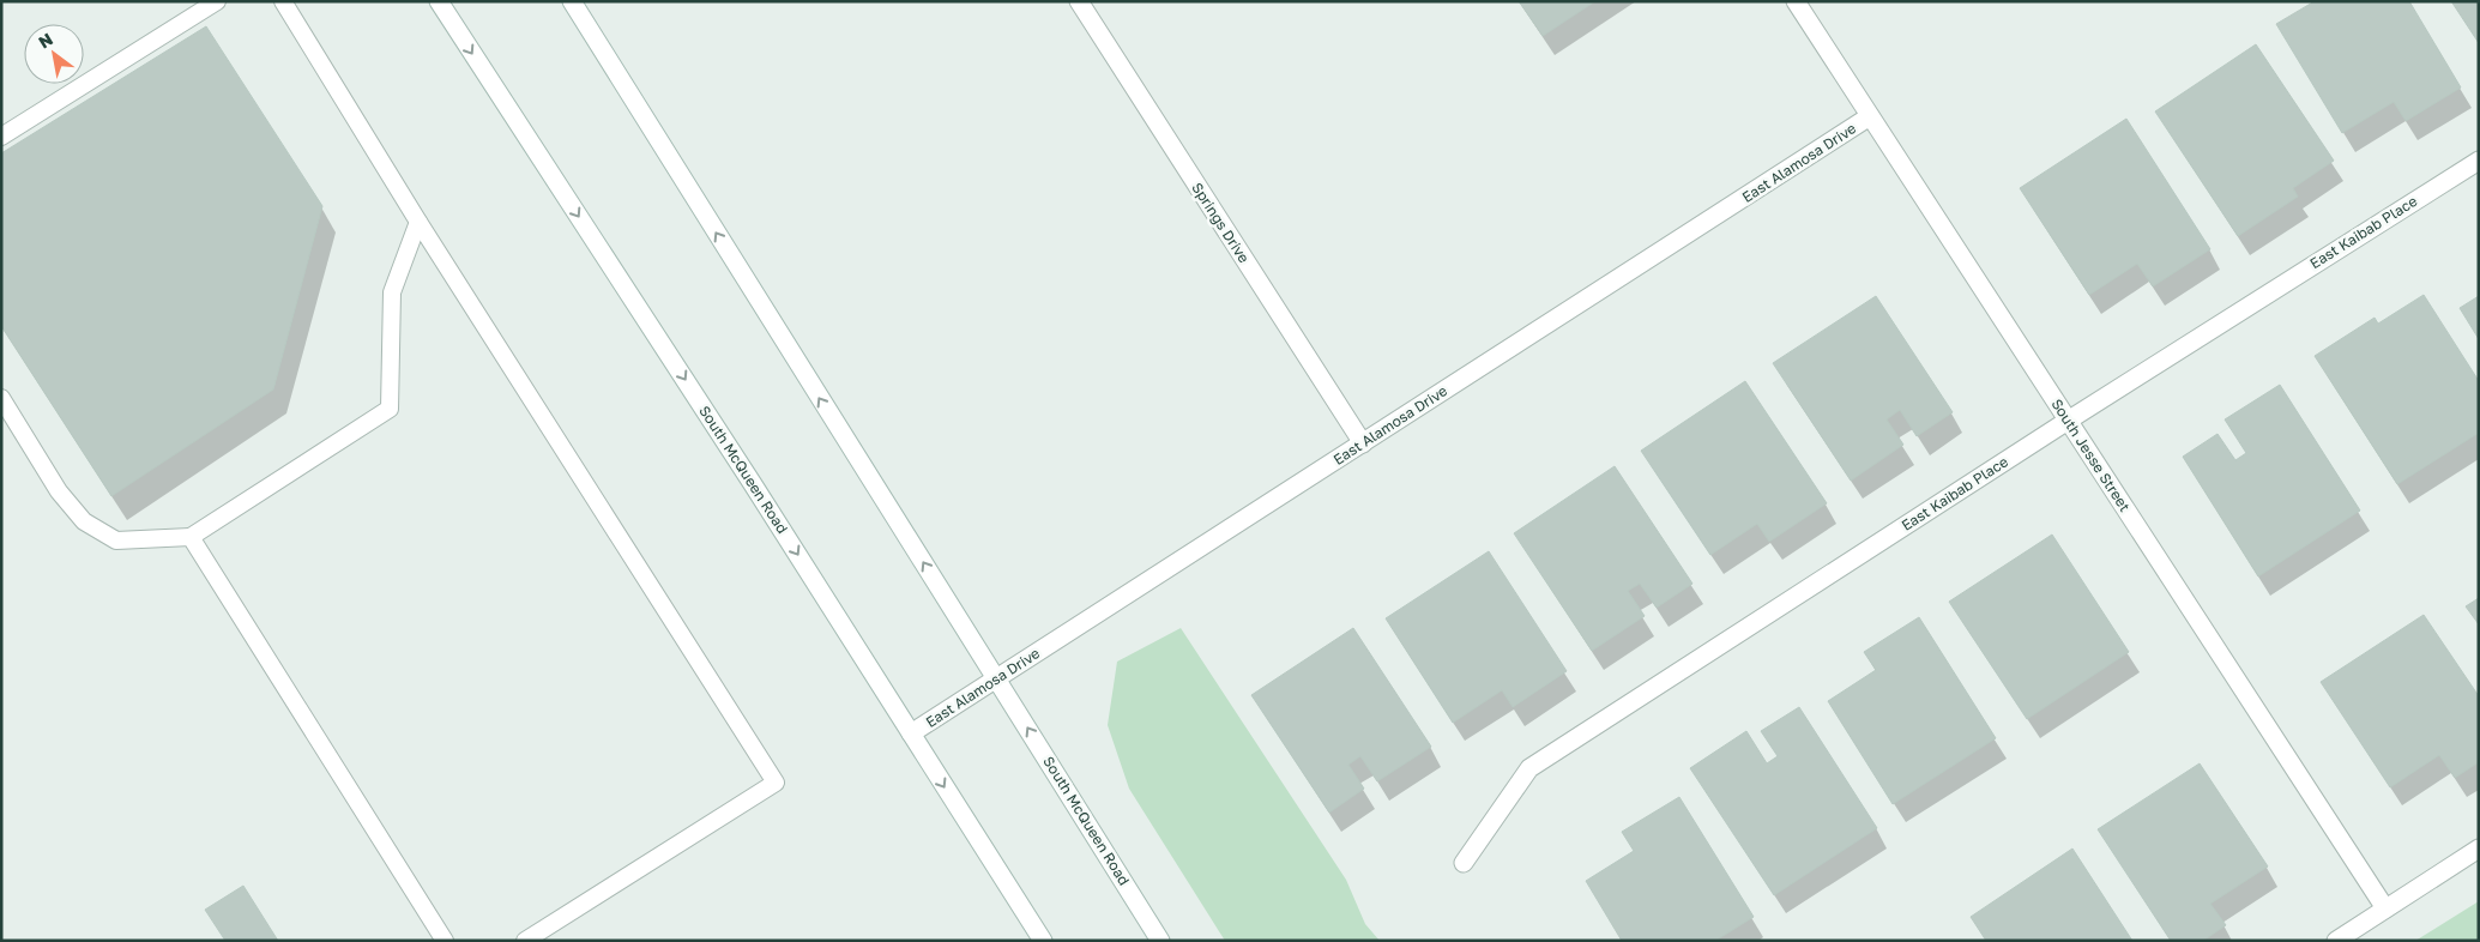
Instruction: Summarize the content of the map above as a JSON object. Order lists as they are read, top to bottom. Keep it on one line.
{"streets":{"street":["East Alamosa Drive","Springs Drive","East Kaibab Place","South Jesse Street","South McQueen Road"]},"crossings":[["East Alamosa Drive","Springs Drive"],["East Alamosa Drive","South Jesse Street"],["East Alamosa Drive","South McQueen Road"],["East Kaibab Place","South Jesse Street"]],"north":"top left"}
